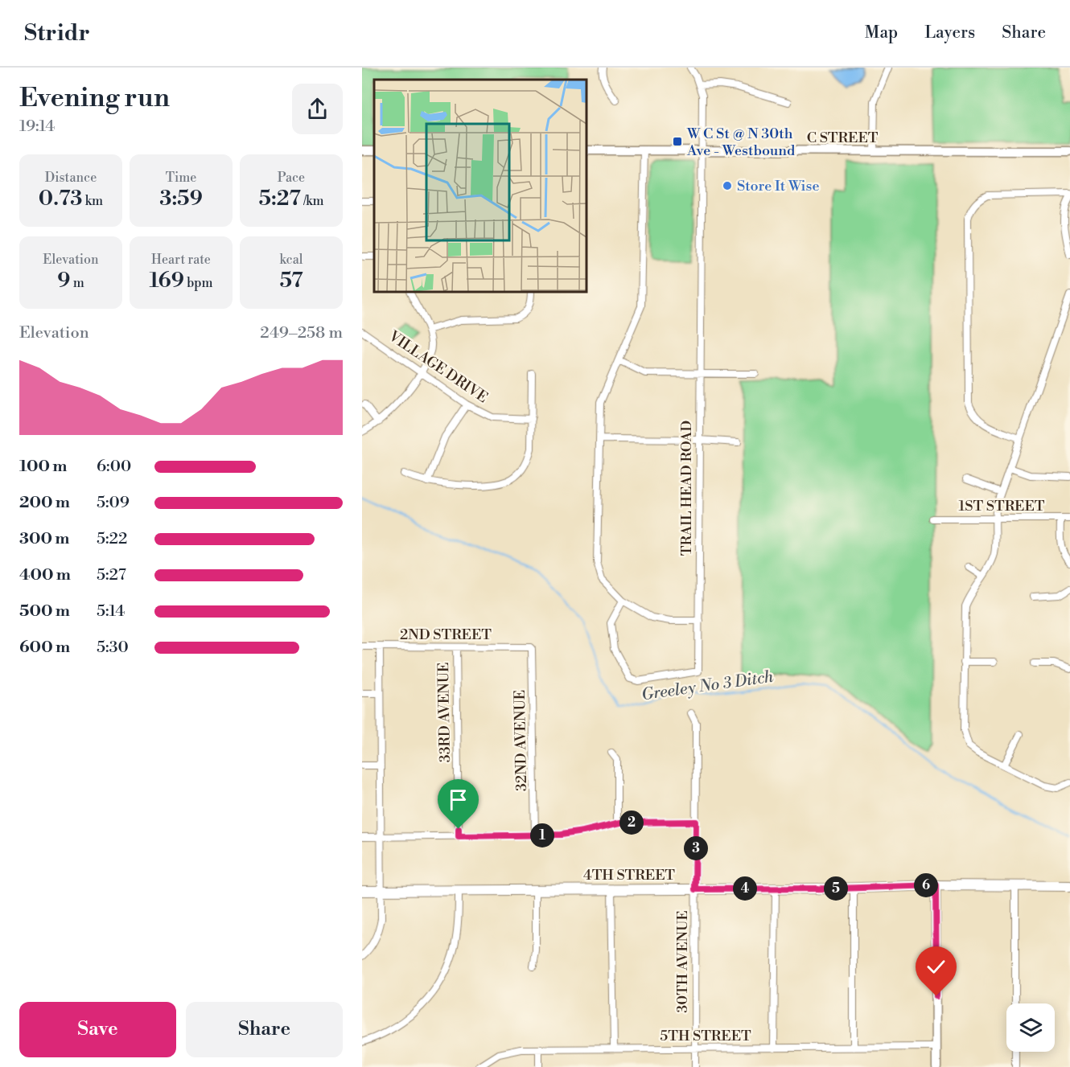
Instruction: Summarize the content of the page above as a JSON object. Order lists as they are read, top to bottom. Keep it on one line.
{"streets":{"main road":["4TH STREET"],"street":["C STREET","VILLAGE DRIVE","TRAIL HEAD ROAD","1ST STREET","2ND STREET","33RD AVENUE","32ND AVENUE","30TH AVENUE","5TH STREET"]},"crossings":[["C STREET","TRAIL HEAD ROAD"],["2ND STREET","33RD AVENUE"],["2ND STREET","32ND AVENUE"],["4TH STREET","30TH AVENUE"],["30TH AVENUE","5TH STREET"]],"water":["Greeley No 3 Ditch"],"places":{"transit":["W C St @ N 30th Ave - Westbound"],"other":["Store It Wise"]},"page":{"header":"Stridr","nav":["Map","Layers","Share"],"heading":["Evening run","19:14"],"stats":[["Distance","0.73 km"],["Time","3:59"],["Pace","5:27 /km"],["Elevation","9 m"],["Heart rate","169 bpm"],["kcal","57"]],"chart":["Elevation","249–258 m"],"list":[{"name":"100 m","note":"6:00"},{"name":"200 m","note":"5:09"},{"name":"300 m","note":"5:22"},{"name":"400 m","note":"5:27"},{"name":"500 m","note":"5:14"},{"name":"600 m","note":"5:30"}],"pins":["2","1","3","6","4","5"],"buttons":["Save","Share"]}}
